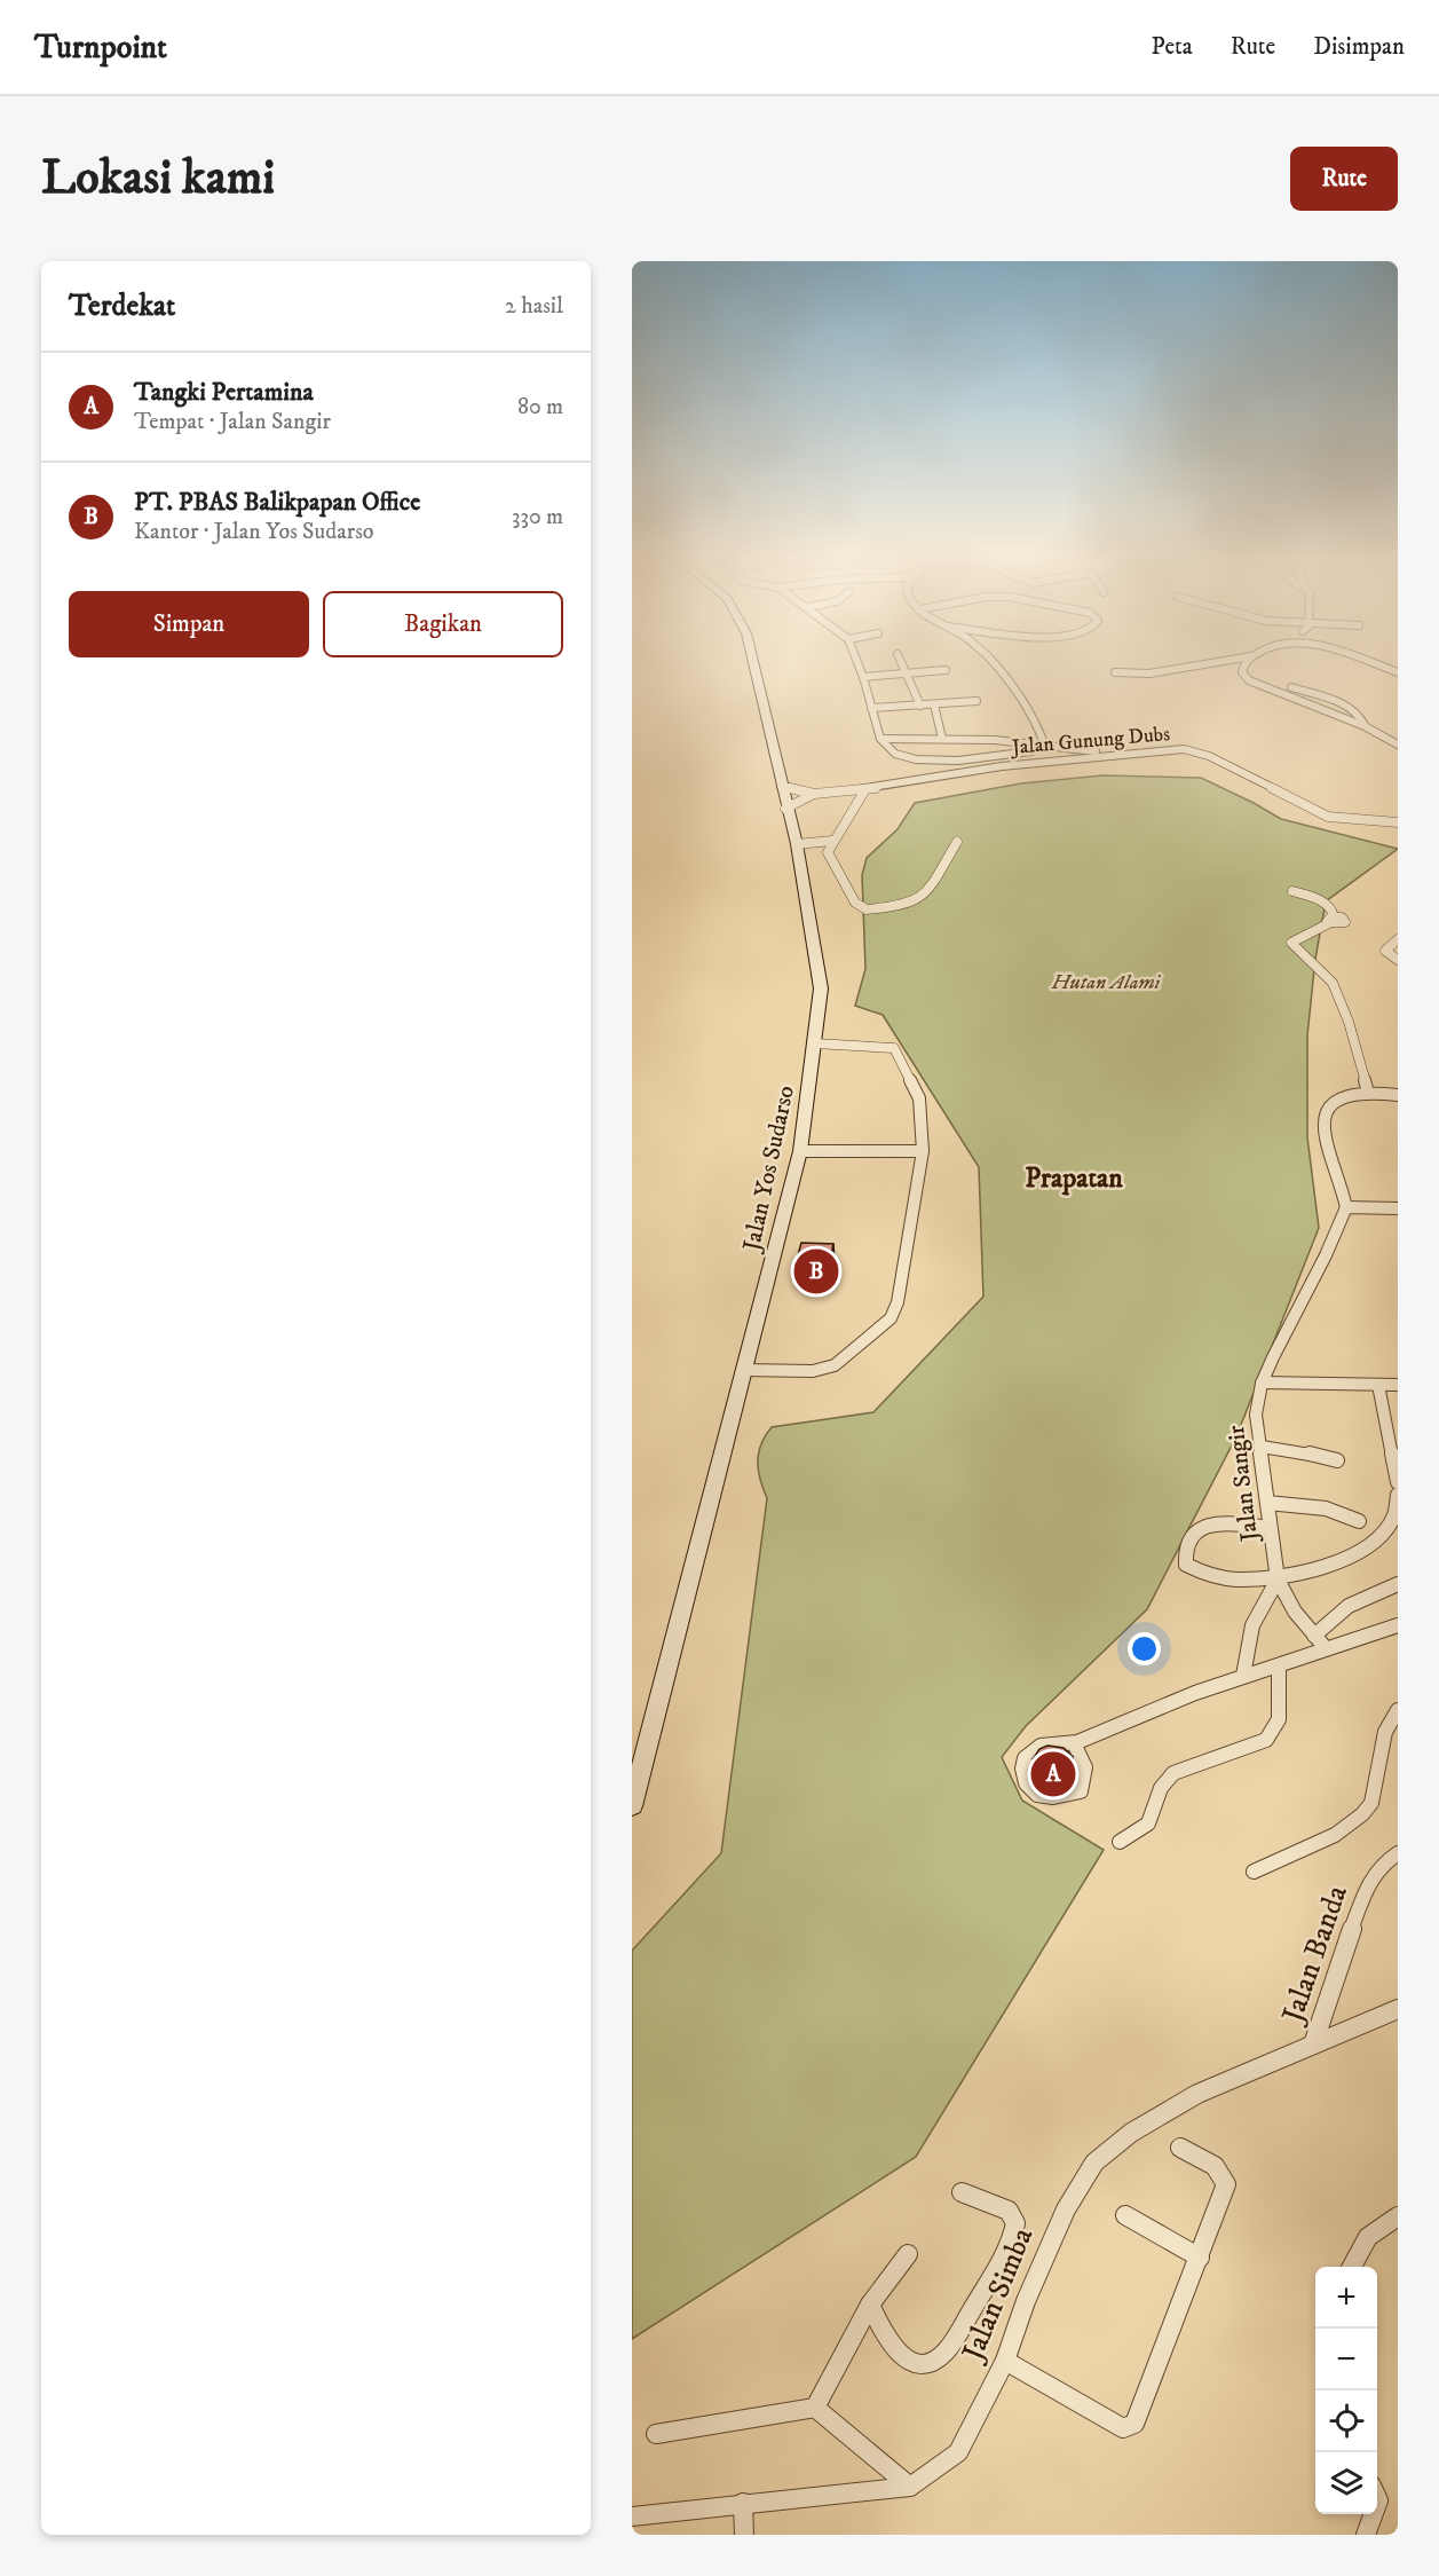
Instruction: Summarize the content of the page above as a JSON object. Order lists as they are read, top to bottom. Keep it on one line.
{"streets":{"main road":["Jalan Yos Sudarso"],"street":["Jalan Gunung Dubs","Jalan Sangir","Jalan Banda","Jalan Simba"]},"crossings":[["Jalan Banda","Jalan Simba"]],"districts":["Prapatan"],"parks":["Hutan Alami"],"page":{"header":"Turnpoint","nav":["Peta","Rute","Disimpan"],"buttons":["Rute",["Simpan","Bagikan"]],"title":"Lokasi kami","heading":["Terdekat","2 hasil"],"list":[{"mark":"A","name":"Tangki Pertamina","note":"Tempat · Jalan Sangir","value":"80 m"},{"mark":"B","name":"PT. PBAS Balikpapan Office","note":"Kantor · Jalan Yos Sudarso","value":"330 m"}],"pins":["B","A"],"map_buttons":["+","−"]}}
